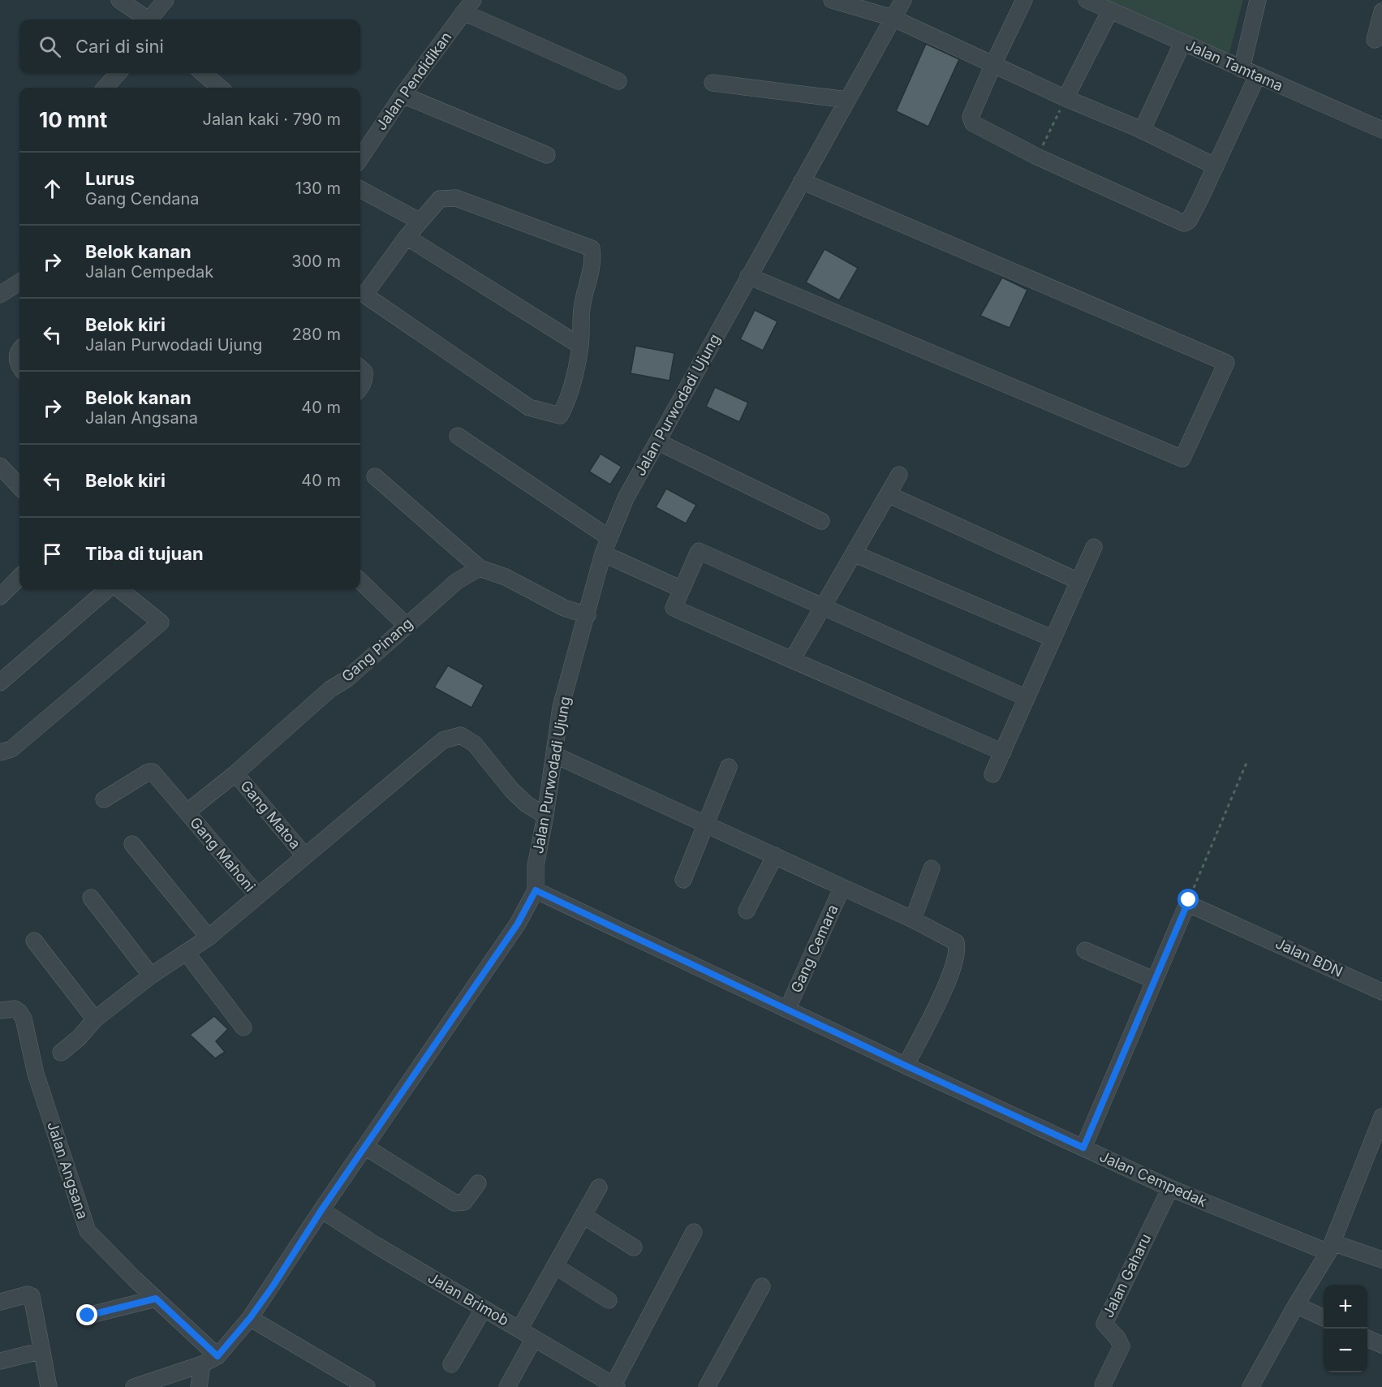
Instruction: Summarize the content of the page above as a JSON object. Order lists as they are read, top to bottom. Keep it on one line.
{"streets":{"street":["Jalan Tamtama","Jalan Pendidikan","Jalan Purwodadi Ujung","Gang Pinang","Gang Matoa","Gang Mahoni","Gang Cemara","Jalan BDN","Jalan Angsana","Jalan Cempedak","Jalan Gaharu","Jalan Brimob"]},"crossings":[["Jalan Purwodadi Ujung","Jalan Angsana"],["Jalan Purwodadi Ujung","Jalan Cempedak"],["Jalan Purwodadi Ujung","Jalan Brimob"],["Gang Pinang","Gang Matoa"],["Gang Pinang","Gang Mahoni"],["Gang Cemara","Jalan Cempedak"],["Jalan Cempedak","Jalan Gaharu"]],"page":{"search":"Cari di sini","heading":["10 mnt","Jalan kaki · 790 m"],"list":[["Lurus","Gang Cendana","130 m"],["Belok kanan","Jalan Cempedak","300 m"],["Belok kiri","Jalan Purwodadi Ujung","280 m"],["Belok kanan","Jalan Angsana","40 m"],["Belok kiri","40 m"],"Tiba di tujuan"],"map_buttons":["+","−"]}}
